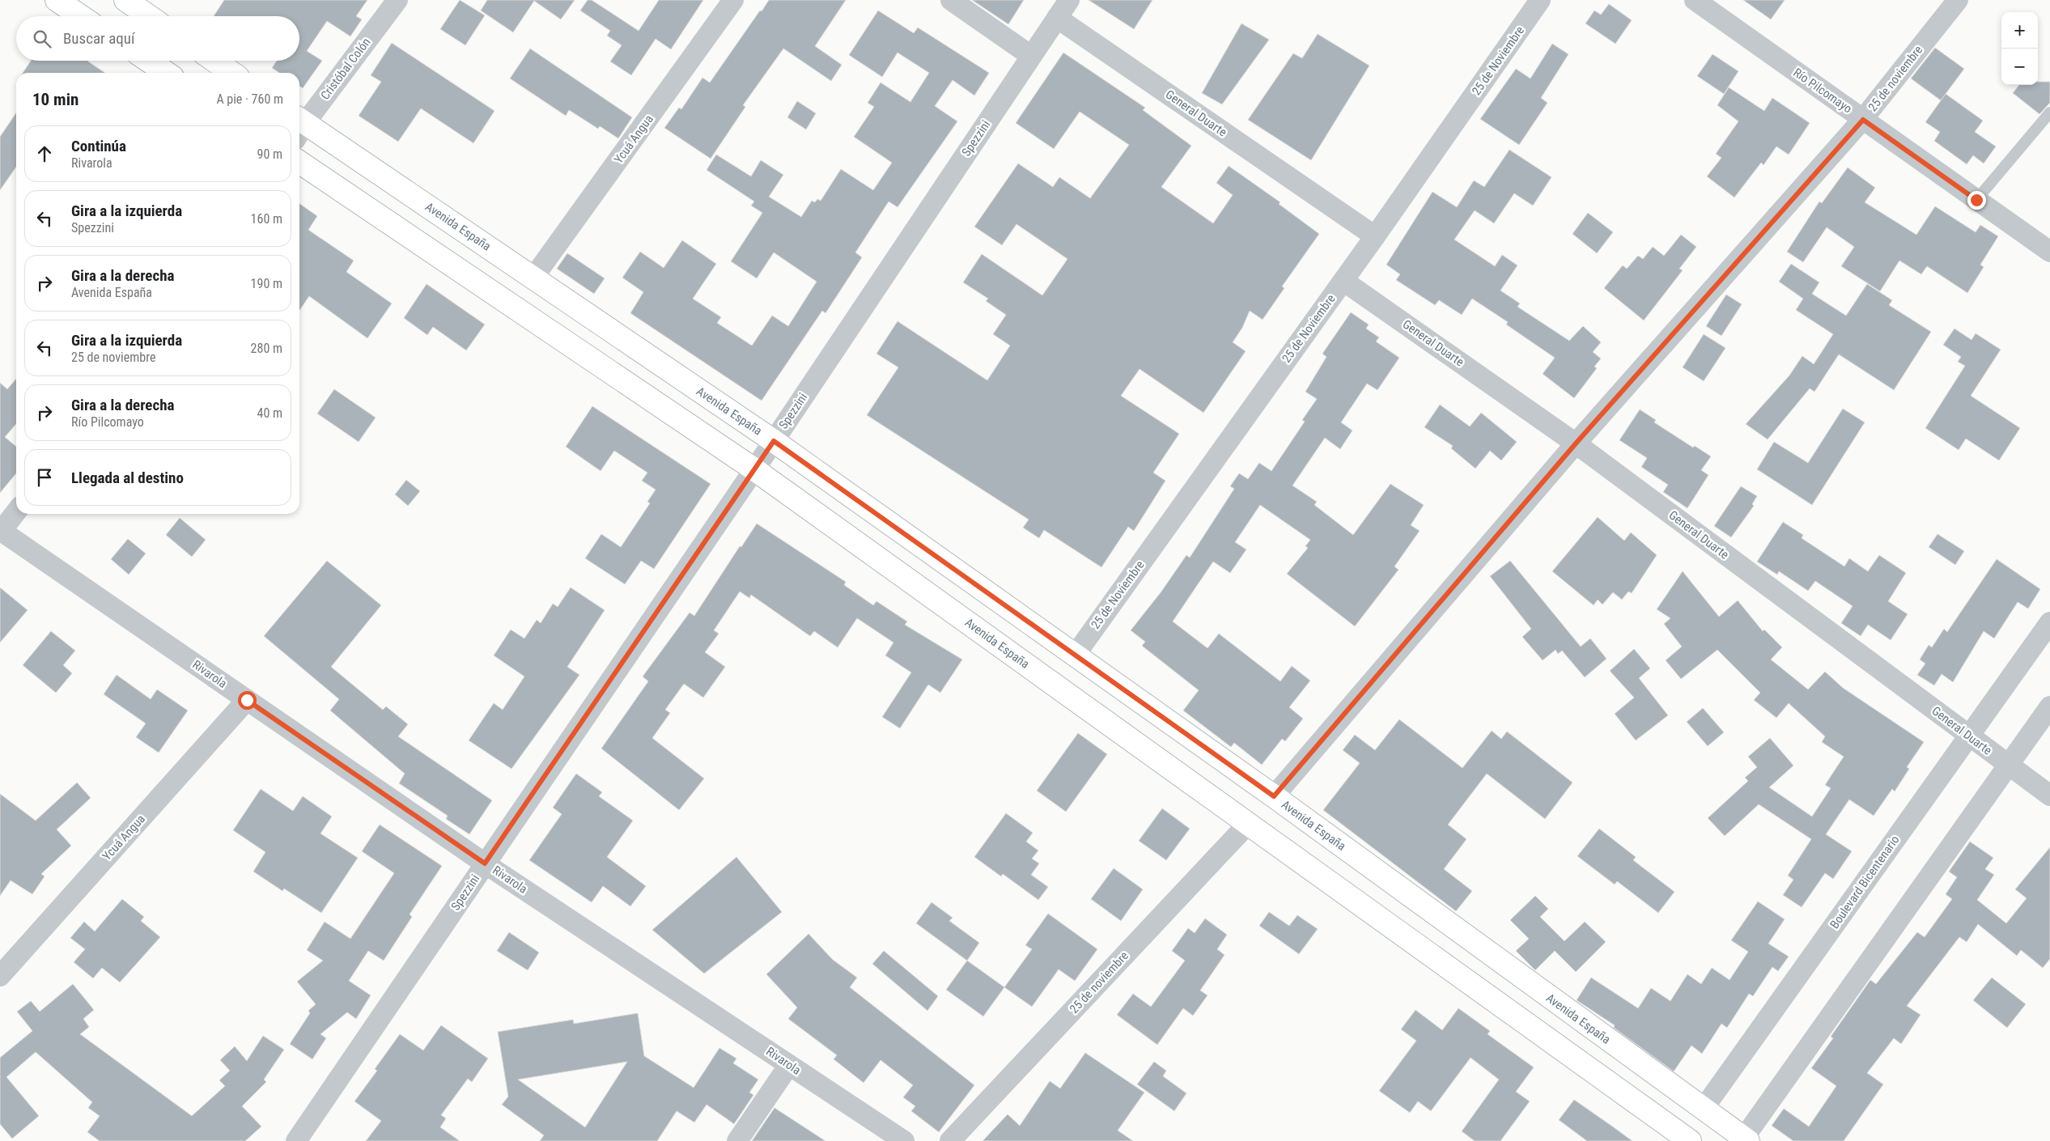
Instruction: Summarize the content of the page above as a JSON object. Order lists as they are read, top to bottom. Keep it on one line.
{"streets":{"street":["25 de Noviembre","Cristóbal Colón","25 de noviembre","Río Pilcomayo","General Duarte","Spezzini","Ycuá Angua","Avenida España","Rivarola","Boulevard Bicentenario"]},"crossings":[["25 de Noviembre","General Duarte"],["25 de Noviembre","Avenida España"],["25 de noviembre","Río Pilcomayo"],["25 de noviembre","General Duarte"],["25 de noviembre","Avenida España"],["General Duarte","Spezzini"],["General Duarte","Boulevard Bicentenario"],["Spezzini","Avenida España"],["Spezzini","Rivarola"],["Ycuá Angua","Avenida España"],["Ycuá Angua","Rivarola"],["Avenida España","Boulevard Bicentenario"]],"page":{"map_buttons":["+","−"],"search":"Buscar aquí","heading":["10 min","A pie · 760 m"],"list":[["Continúa","Rivarola","90 m"],["Gira a la izquierda","Spezzini","160 m"],["Gira a la derecha","Avenida España","190 m"],["Gira a la izquierda","25 de noviembre","280 m"],["Gira a la derecha","Río Pilcomayo","40 m"],"Llegada al destino"]}}
